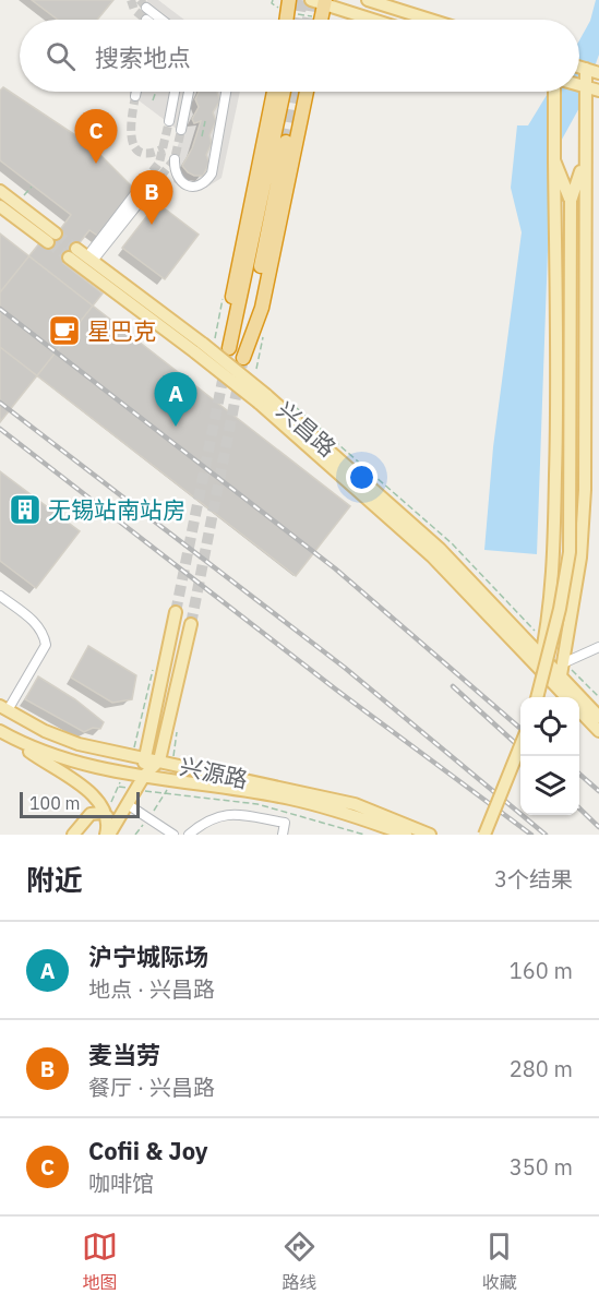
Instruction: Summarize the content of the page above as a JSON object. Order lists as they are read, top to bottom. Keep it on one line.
{"streets":{"main road":["兴昌路","兴源路"]},"places":{"cafe":["星巴克"],"building":["无锡站南站房"]},"scale_bar":"100 m","page":{"search":"搜索地点","pins":["C","B","A"],"scale":"100 m","heading":["附近","3个结果"],"list":[{"mark":"A","name":"沪宁城际场","note":"地点 · 兴昌路","value":"160 m"},{"mark":"B","name":"麦当劳","note":"餐厅 · 兴昌路","value":"280 m"},{"mark":"C","name":"Cofii & Joy","note":"咖啡馆","value":"350 m"}],"nav":["地图","路线","收藏"]}}
